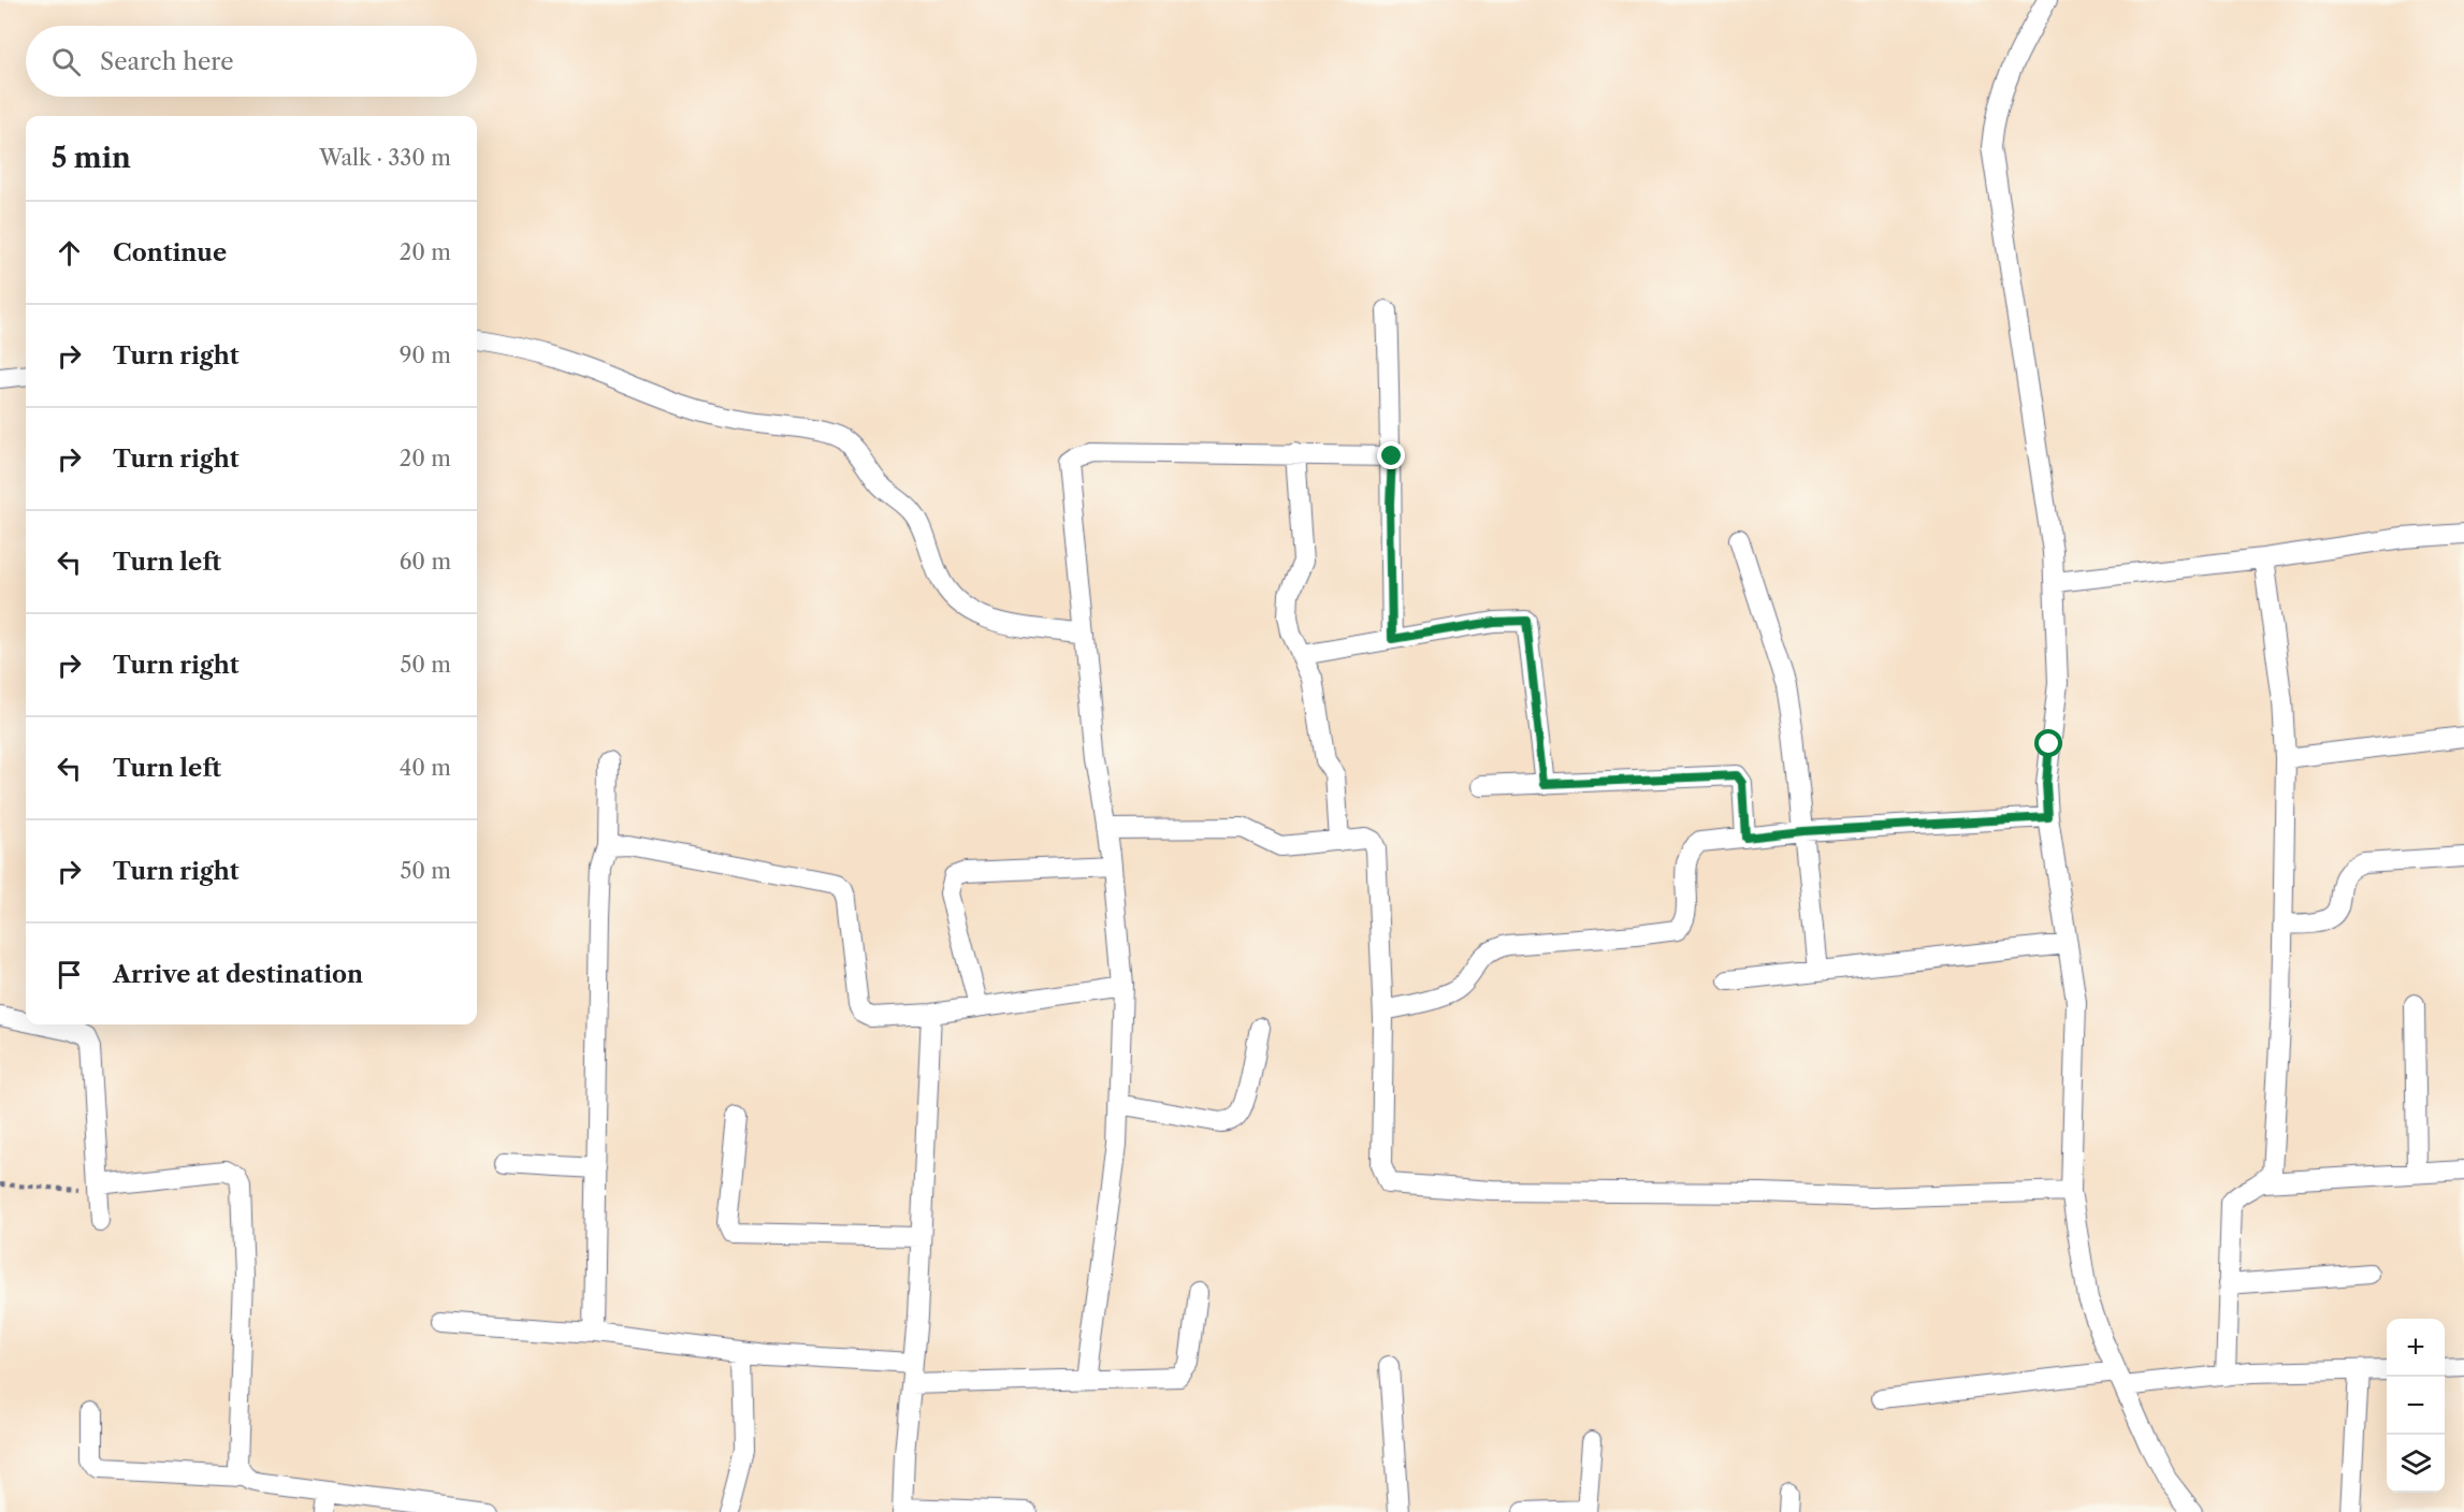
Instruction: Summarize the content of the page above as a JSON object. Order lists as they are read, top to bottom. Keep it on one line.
{"page":{"search":"Search here","heading":["5 min","Walk · 330 m"],"list":[["Continue","20 m"],["Turn right","90 m"],["Turn right","20 m"],["Turn left","60 m"],["Turn right","50 m"],["Turn left","40 m"],["Turn right","50 m"],"Arrive at destination"],"map_buttons":["+","−"]}}
